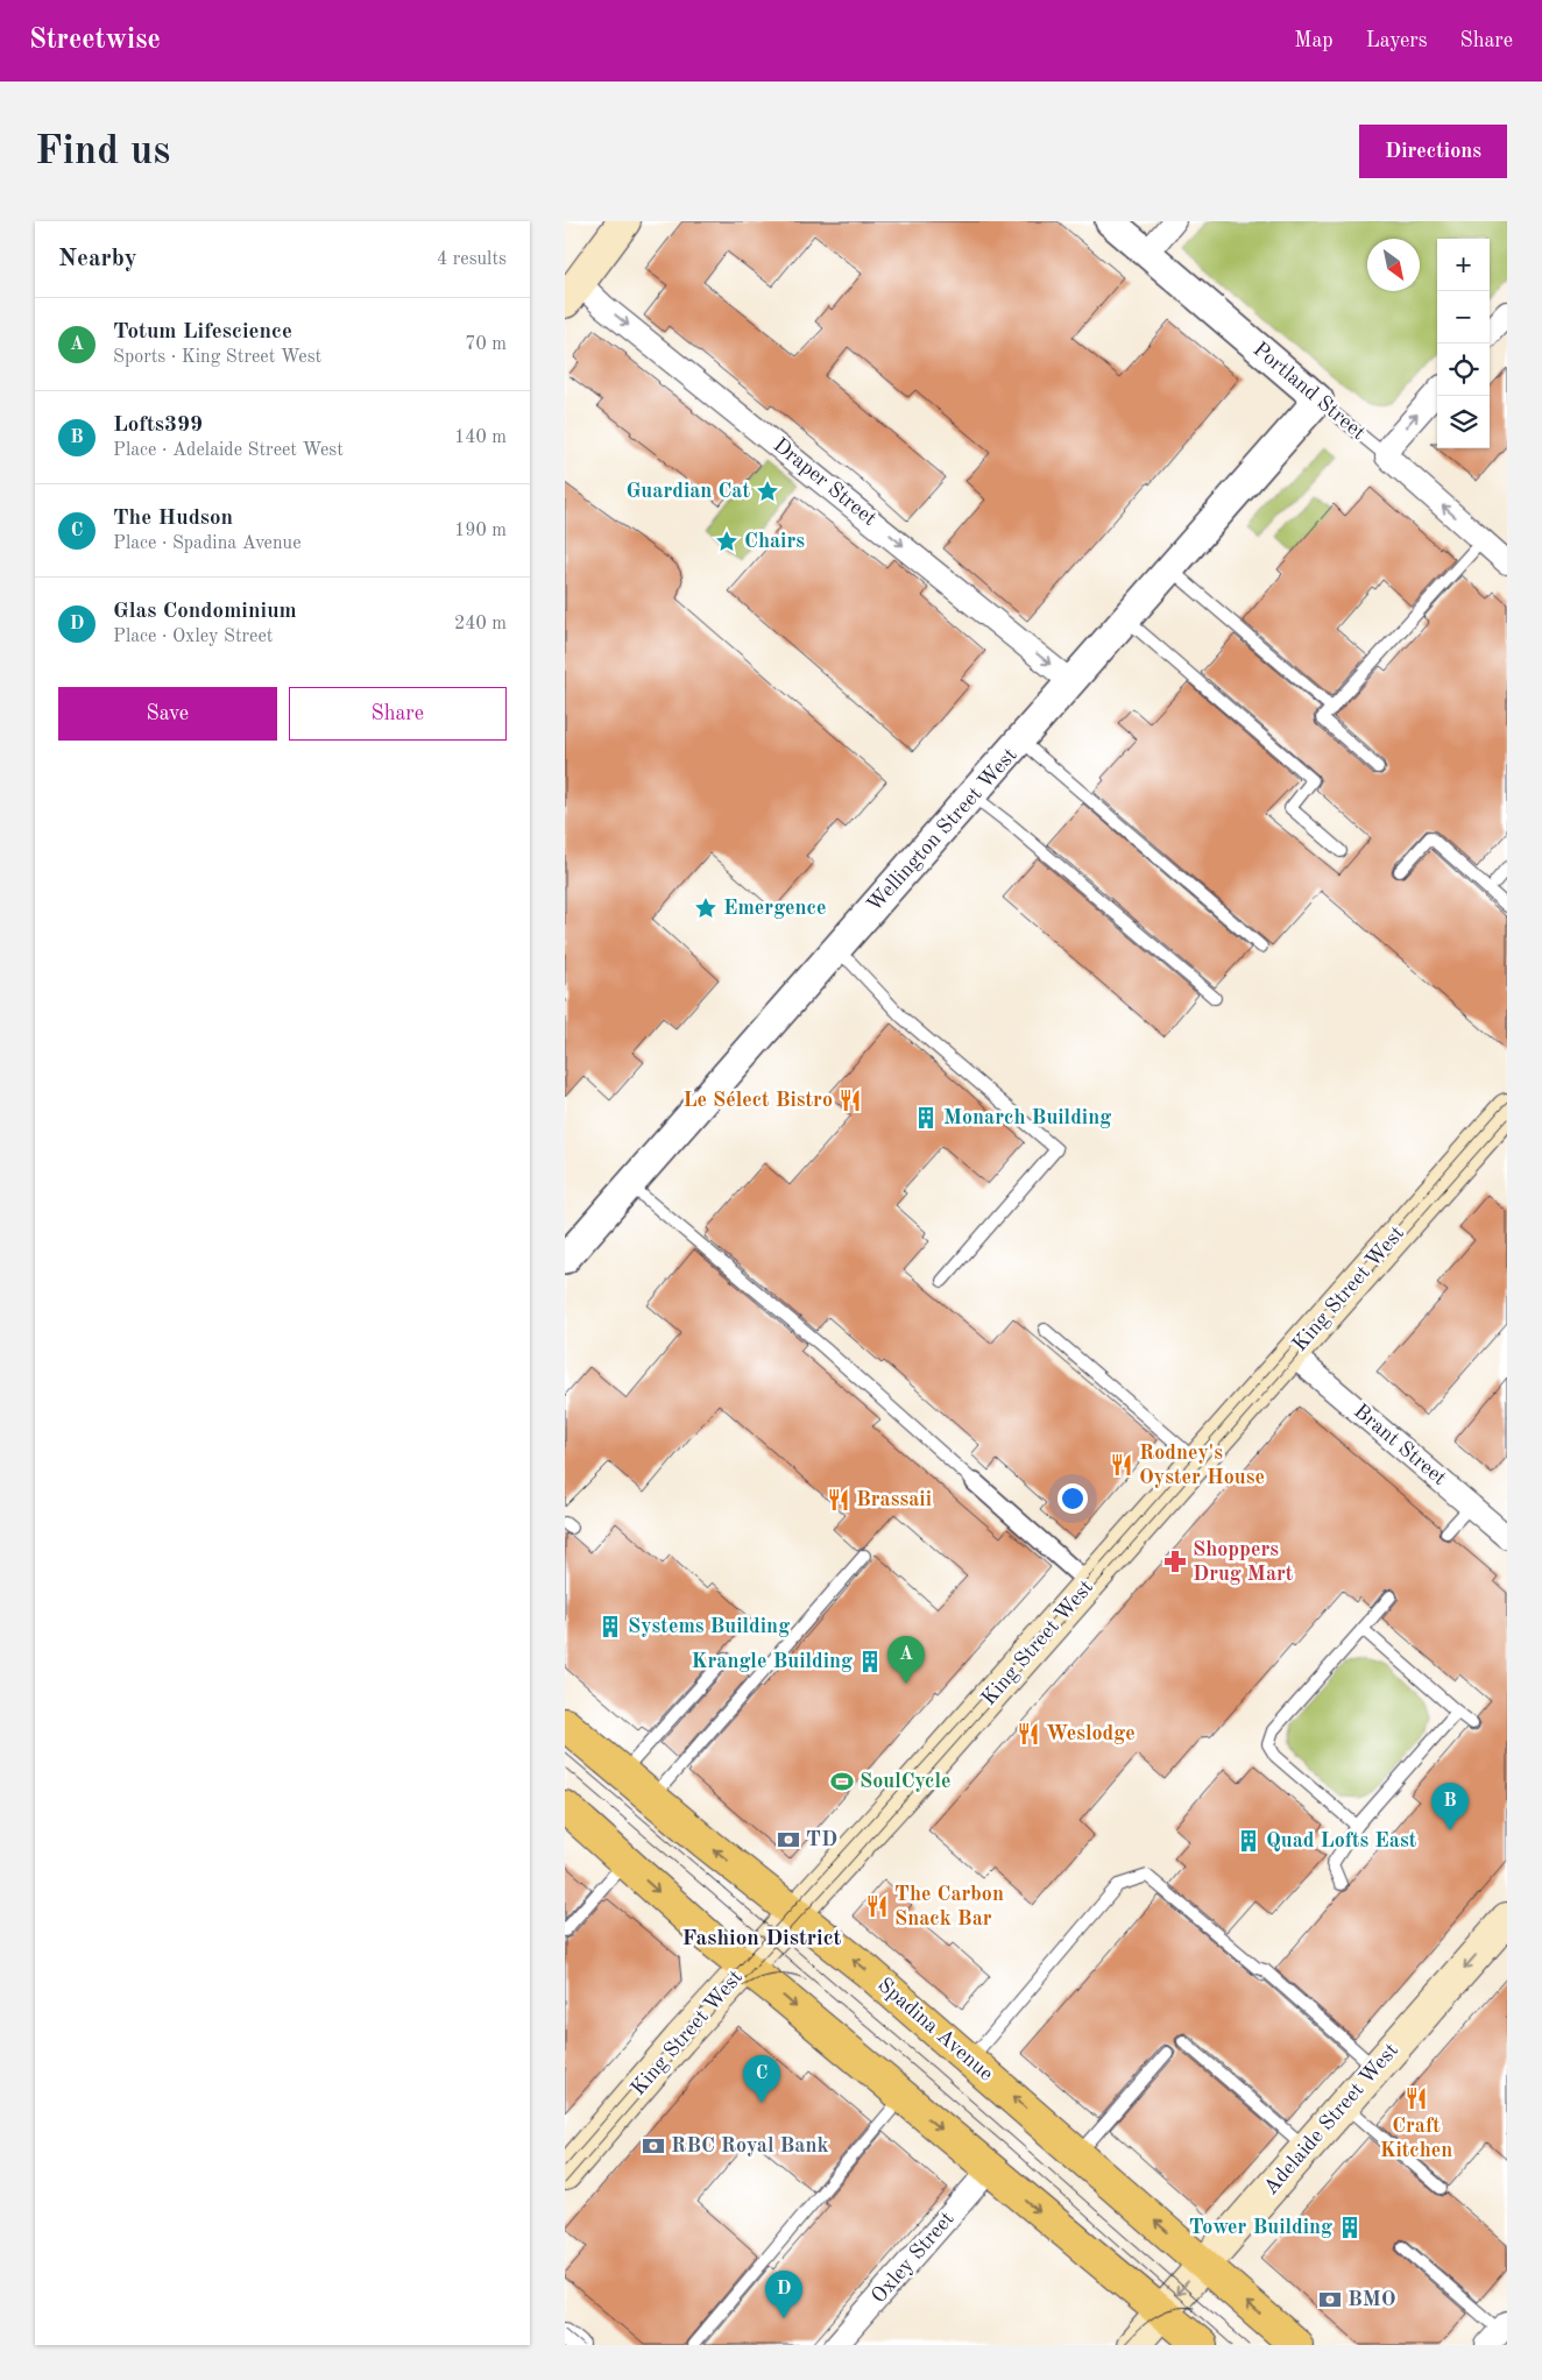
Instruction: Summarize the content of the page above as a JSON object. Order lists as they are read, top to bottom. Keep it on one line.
{"streets":{"main road":["King Street West","Spadina Avenue","Adelaide Street West"],"street":["Portland Street","Draper Street","Wellington Street West","Brant Street","Oxley Street"]},"crossings":[["Portland Street","Wellington Street West"],["Draper Street","Wellington Street West"],["King Street West","Brant Street"],["King Street West","Spadina Avenue"],["Spadina Avenue","Adelaide Street West"]],"one_way":["Draper Street","Adelaide Street West"],"districts":["Fashion District"],"places":{"place":["Guardian Cat","Chairs","Emergence"],"restaurant":["Le Sélect Bistro","Rodney's Oyster House","Brassaii","Weslodge","The Carbon Snack Bar","Craft Kitchen"],"building":["Monarch Building","Systems Building","Krangle Building","Quad Lofts East","Tower Building"],"pharmacy":["Shoppers Drug Mart"],"sports":["SoulCycle"],"bank":["TD","RBC Royal Bank","BMO"]},"north":"bottom right","page":{"header":"Streetwise","nav":["Map","Layers","Share"],"buttons":["Directions",["Save","Share"]],"title":"Find us","heading":["Nearby","4 results"],"map_buttons":["+","−"],"list":[{"mark":"A","name":"Totum Lifescience","note":"Sports · King Street West","value":"70 m"},{"mark":"B","name":"Lofts399","note":"Place · Adelaide Street West","value":"140 m"},{"mark":"C","name":"The Hudson","note":"Place · Spadina Avenue","value":"190 m"},{"mark":"D","name":"Glas Condominium","note":"Place · Oxley Street","value":"240 m"}],"pins":["A","B","C","D"]}}
